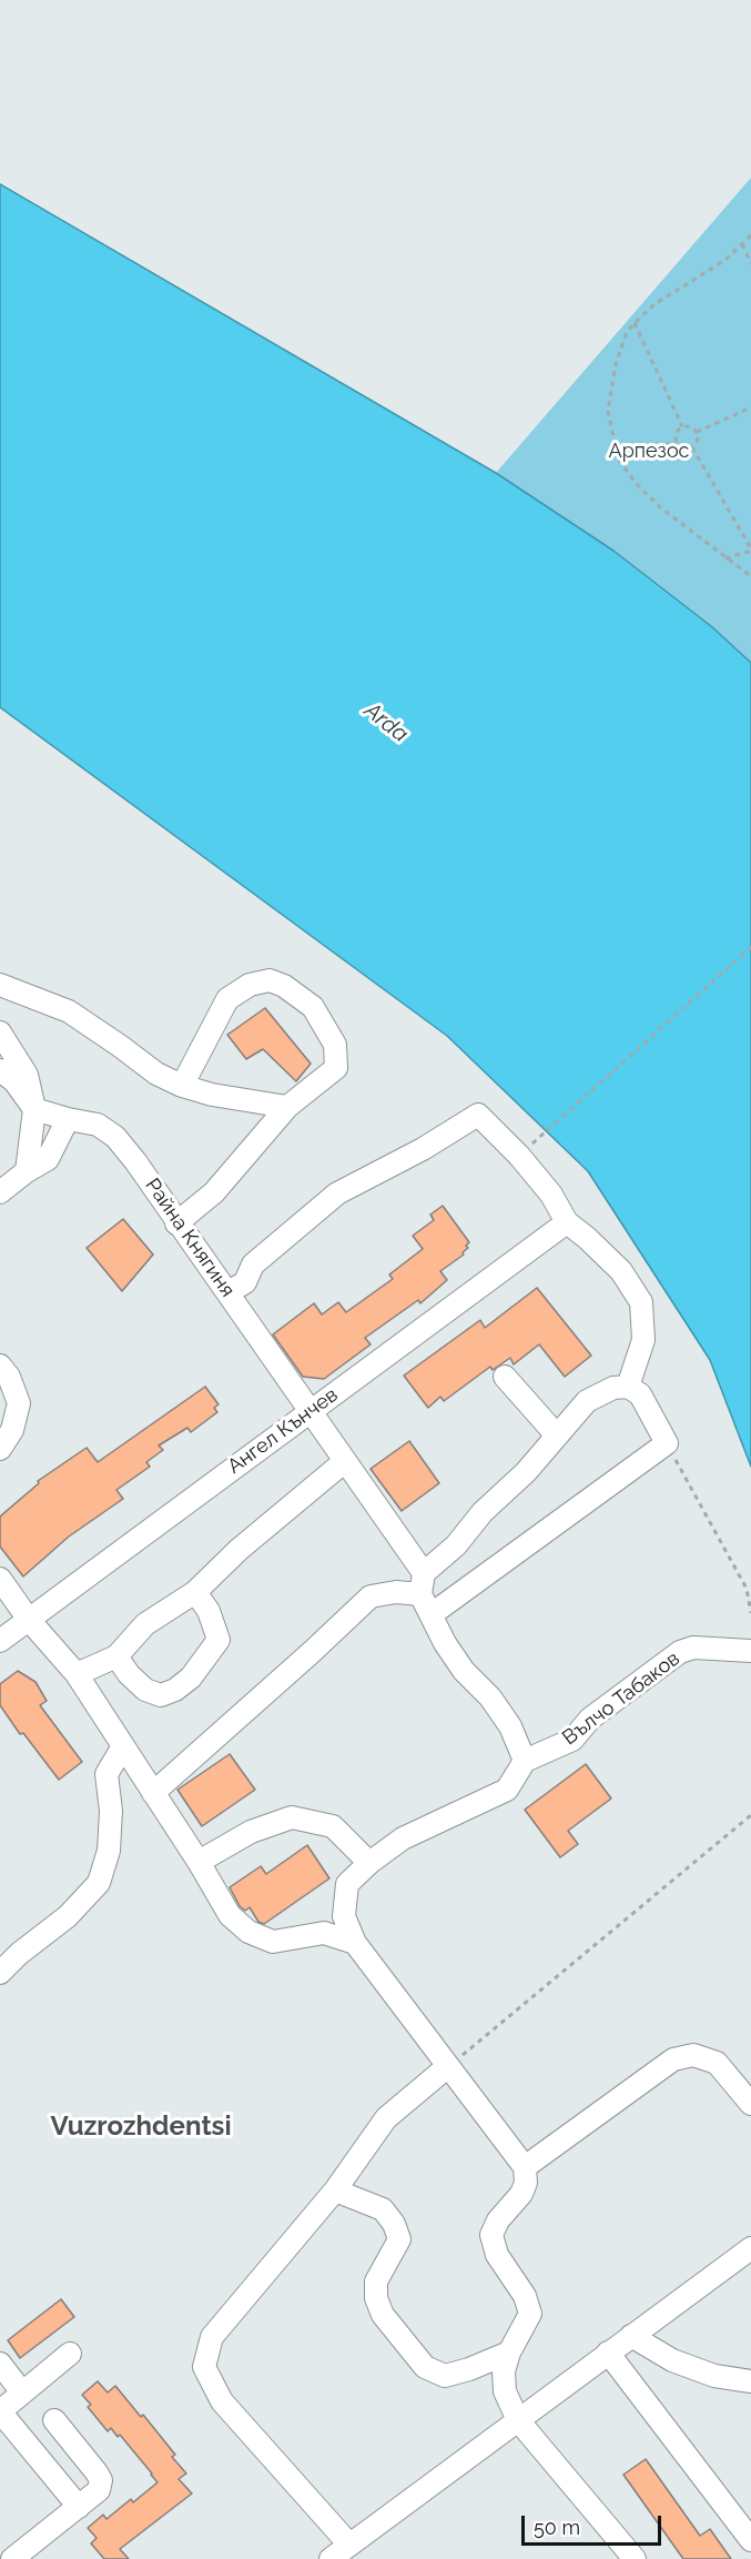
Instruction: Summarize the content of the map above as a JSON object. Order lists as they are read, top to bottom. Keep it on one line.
{"streets":{"street":["Райна Княгиня","Ангел Кънчев","Вълчо Табаков"]},"crossings":[["Райна Княгиня","Ангел Кънчев"],["Райна Княгиня","Вълчо Табаков"]],"districts":["Vuzrozhdentsi"],"water":["Arda"],"parks":["Арпезос"],"scale_bar":"50 m"}
